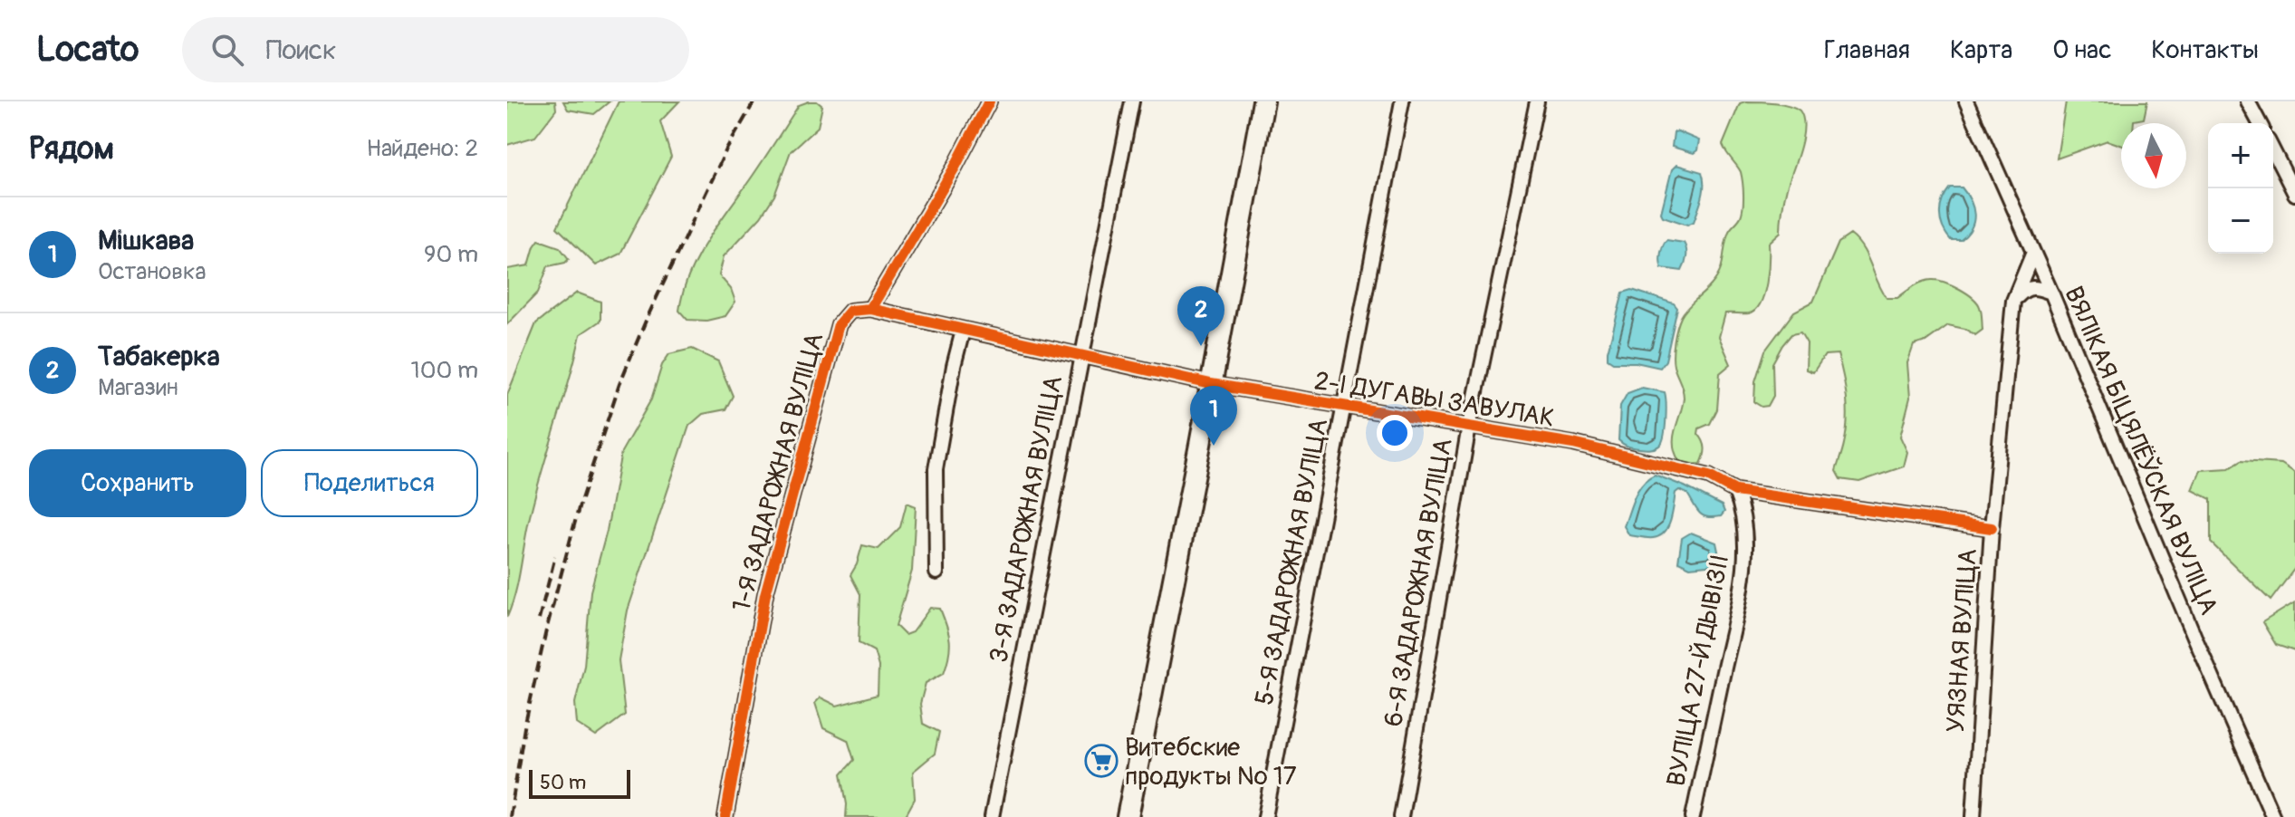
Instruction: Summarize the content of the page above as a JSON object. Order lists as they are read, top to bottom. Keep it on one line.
{"streets":{"street":["2-І ДУГАВЫ ЗАВУЛАК","ВЯЛІКАЯ БІЦЯЛЁЎСКАЯ ВУЛІЦА","1-Я ЗАДАРОЖНАЯ ВУЛІЦА","3-Я ЗАДАРОЖНАЯ ВУЛІЦА","5-Я ЗАДАРОЖНАЯ ВУЛІЦА","6-Я ЗАДАРОЖНАЯ ВУЛІЦА","УЯЗНАЯ ВУЛІЦА","ВУЛІЦА 27-Й ДЫВІЗІІ"]},"crossings":[["2-І ДУГАВЫ ЗАВУЛАК","1-Я ЗАДАРОЖНАЯ ВУЛІЦА"],["2-І ДУГАВЫ ЗАВУЛАК","3-Я ЗАДАРОЖНАЯ ВУЛІЦА"],["2-І ДУГАВЫ ЗАВУЛАК","5-Я ЗАДАРОЖНАЯ ВУЛІЦА"],["2-І ДУГАВЫ ЗАВУЛАК","6-Я ЗАДАРОЖНАЯ ВУЛІЦА"],["2-І ДУГАВЫ ЗАВУЛАК","УЯЗНАЯ ВУЛІЦА"],["2-І ДУГАВЫ ЗАВУЛАК","ВУЛІЦА 27-Й ДЫВІЗІІ"],["ВЯЛІКАЯ БІЦЯЛЁЎСКАЯ ВУЛІЦА","УЯЗНАЯ ВУЛІЦА"]],"places":{"supermarket":["Витебские продукты № 17"]},"scale_bar":"50 m","north":"bottom","page":{"header":"Locato","search":"Поиск","nav":["Главная","Карта","О нас","Контакты"],"heading":["Рядом","Найдено: 2"],"map_buttons":["+","−"],"list":[{"mark":"1","name":"Мішкава","note":"Остановка","value":"90 m"},{"mark":"2","name":"Табакерка","note":"Магазин","value":"100 m"}],"pins":["2","1"],"buttons":["Сохранить","Поделиться"],"scale":"50 m"}}
